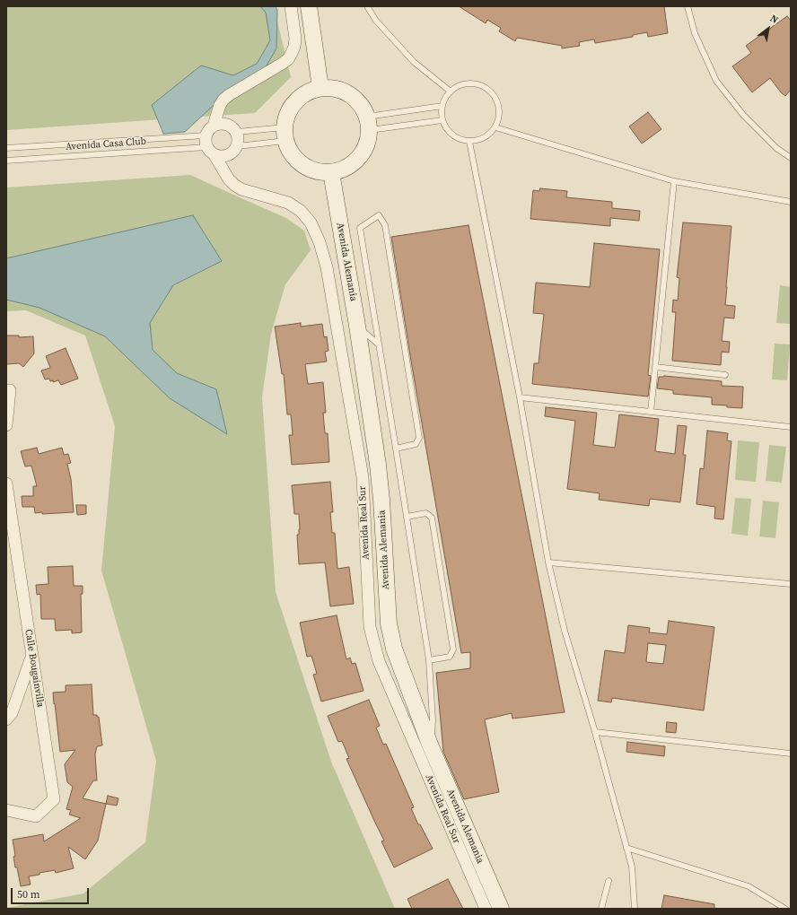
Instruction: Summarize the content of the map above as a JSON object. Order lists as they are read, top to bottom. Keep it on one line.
{"streets":{"street":["Avenida Alemania","Avenida Real Sur","Calle Bougainvilla"],"lane":["Avenida Casa Club"]},"crossings":[["Avenida Casa Club","Avenida Real Sur"]],"scale_bar":"50 m","north":"top right"}
